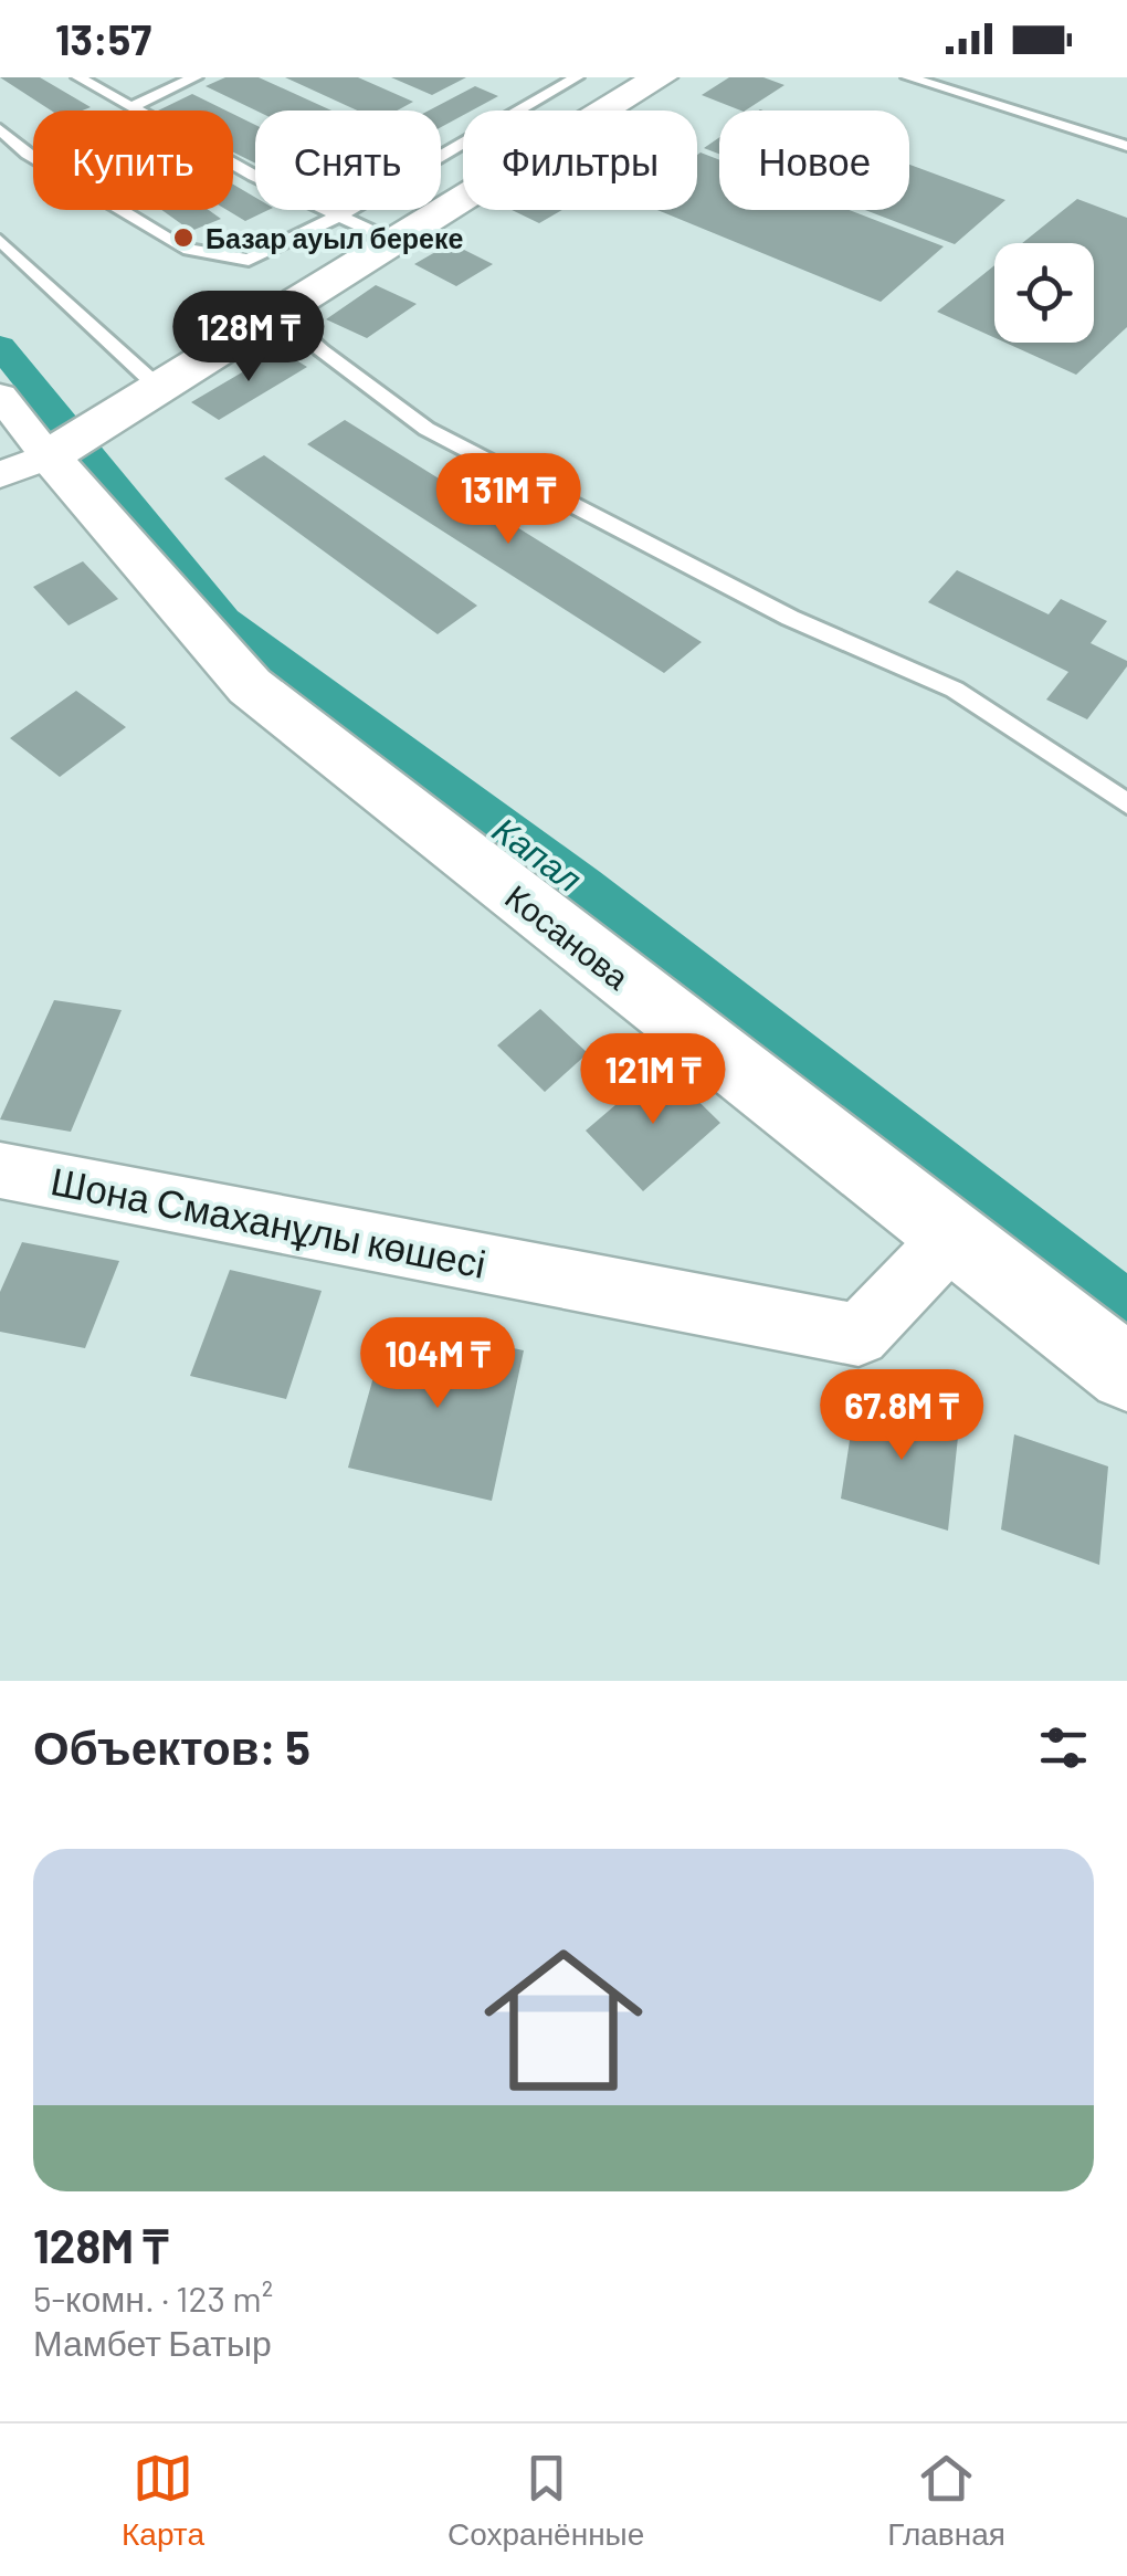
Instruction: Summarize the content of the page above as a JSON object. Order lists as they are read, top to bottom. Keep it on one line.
{"streets":{"street":["Косанова","Шона Смаханұлы көшесі"]},"crossings":[["Косанова","Шона Смаханұлы көшесі"]],"water":["Капал"],"places":["Базар ауыл береке"],"page":{"status":"13:57","chip":["Купить","Снять","Фильтры","Новое"],"price":["128M ₸","131M ₸","121M ₸","104M ₸","67.8M ₸"],"heading":"Объектов: 5","list":[{"name":"128M ₸","note":"5-комн. · 123 m² · Мамбет Батыр"}],"tabs":["Карта","Сохранённые","Главная"]}}
